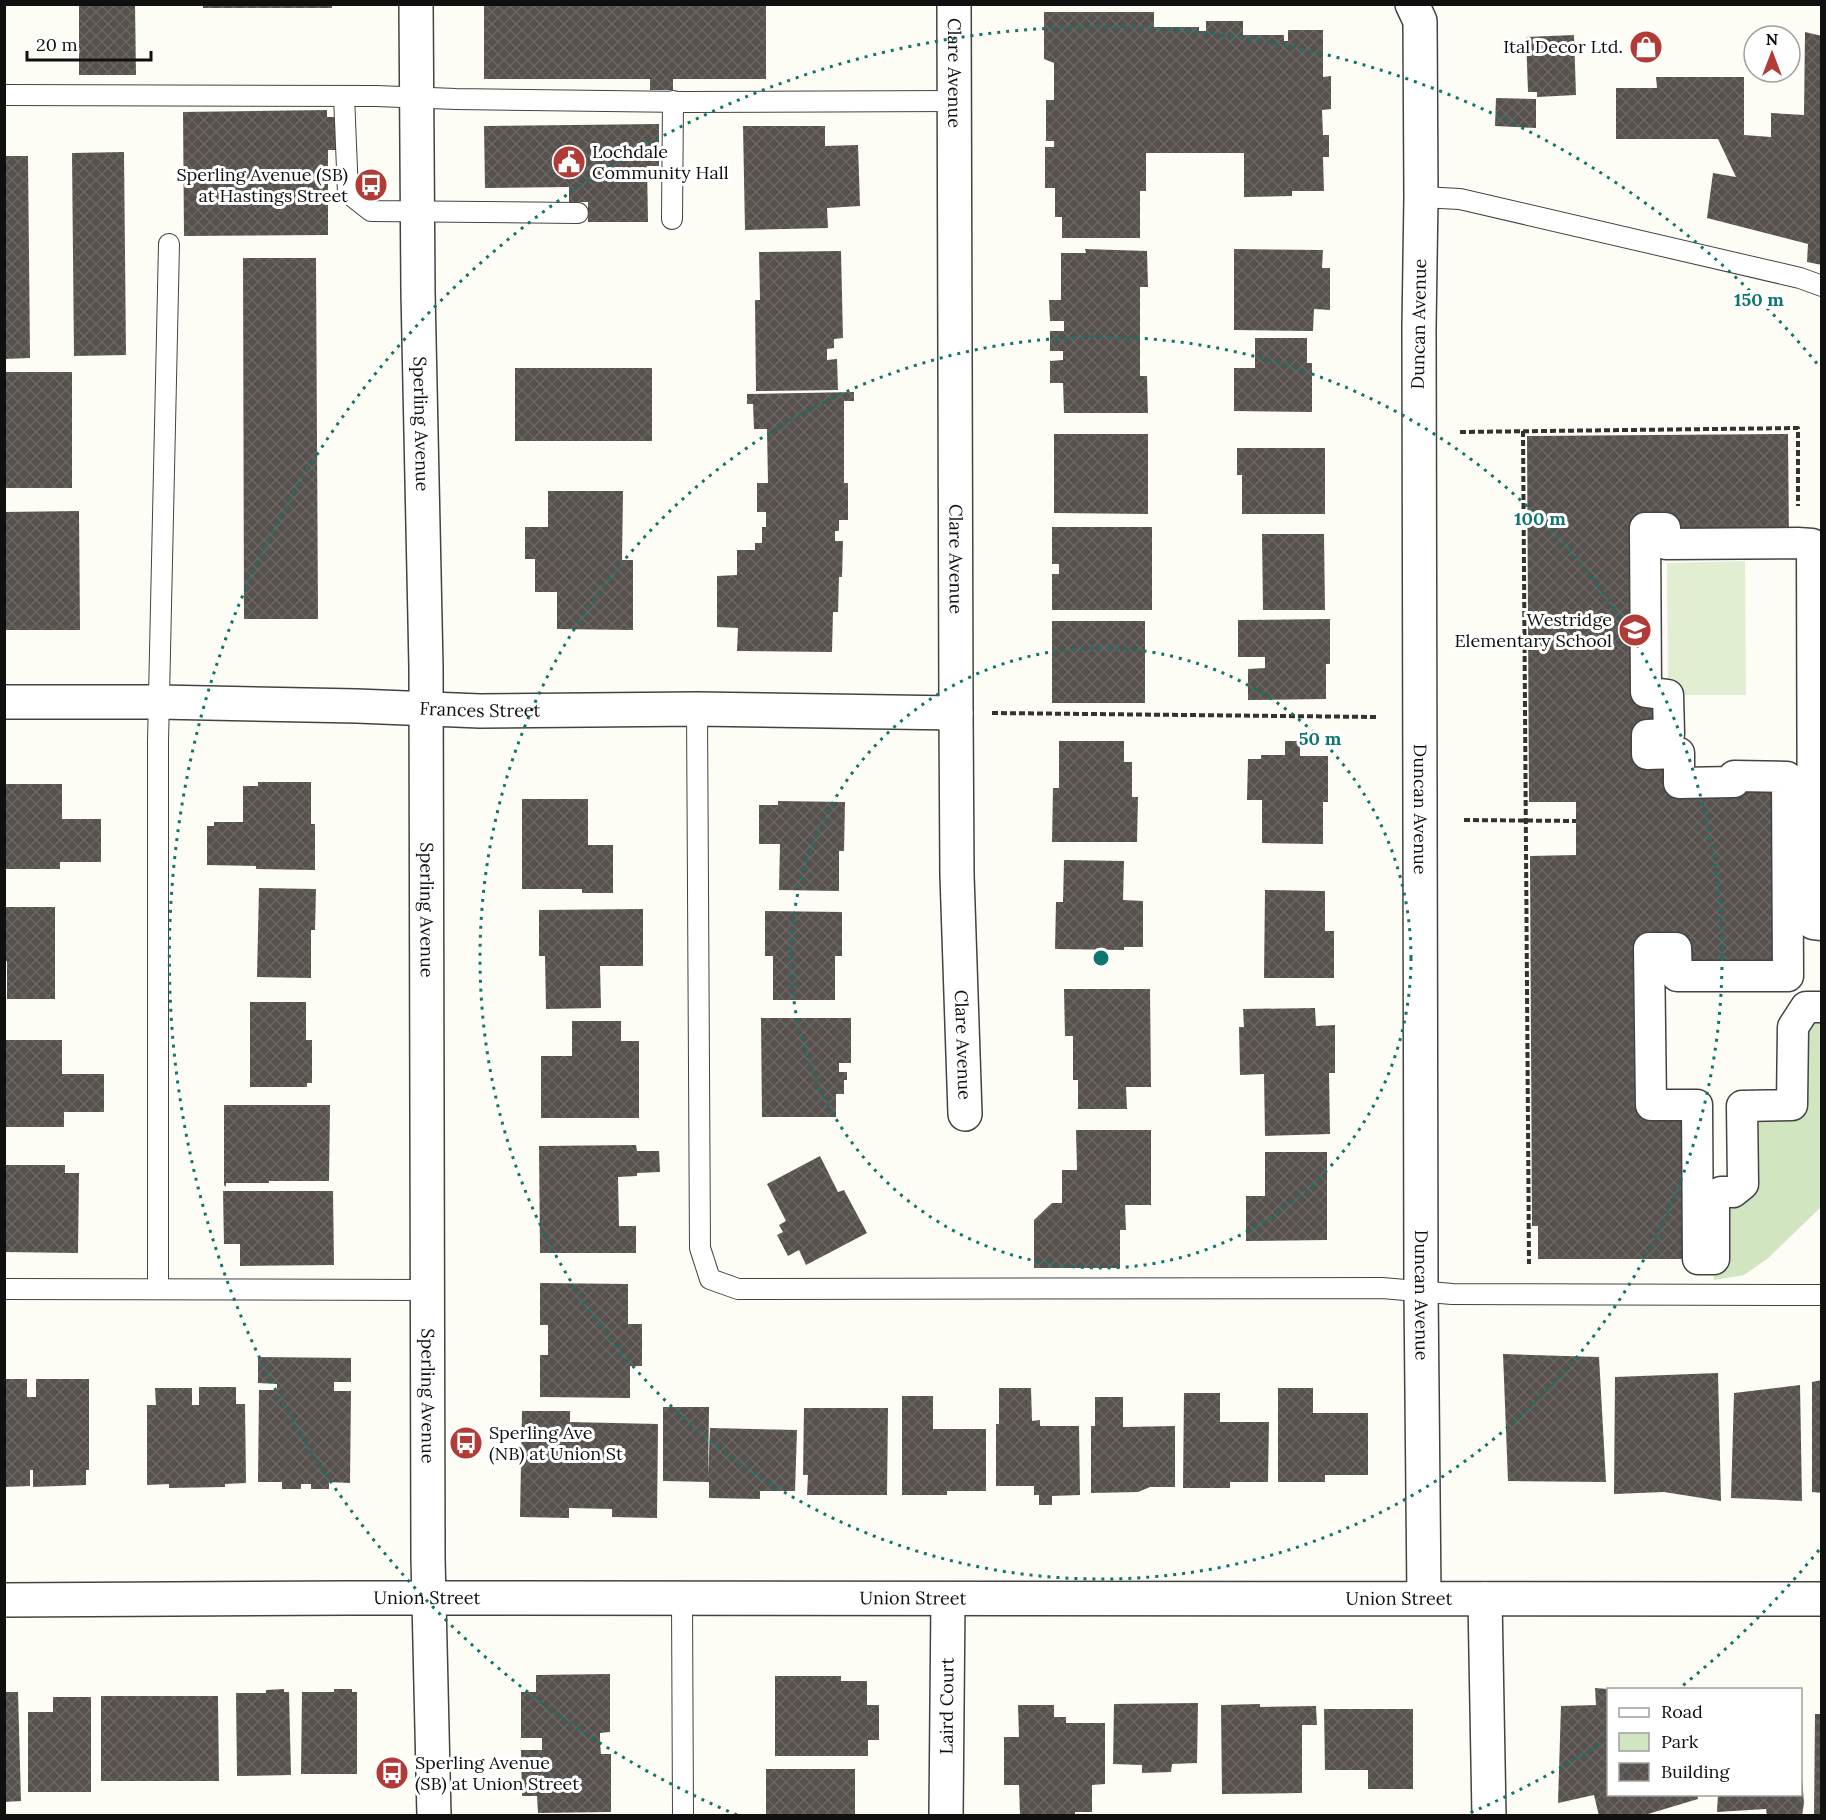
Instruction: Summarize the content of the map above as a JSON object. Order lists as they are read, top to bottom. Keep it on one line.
{"streets":{"street":["Clare Avenue","Duncan Avenue","Sperling Avenue","Frances Street","Union Street","Laird Court"]},"crossings":[["Clare Avenue","Frances Street"],["Duncan Avenue","Union Street"],["Sperling Avenue","Frances Street"],["Sperling Avenue","Union Street"],["Union Street","Laird Court"]],"places":{"shop":["Ital Decor Ltd."],"public building":["Lochdale Community Hall"],"bus stop":["Sperling Avenue (SB) at Hastings Street","Sperling Ave (NB) at Union St","Sperling Avenue (SB) at Union Street"],"school or university":["Westridge Elementary School"]},"legend":["Road","Park","Building"],"scale_bar":"20 m","north":"top","rings":["150 m","100 m","50 m"]}
